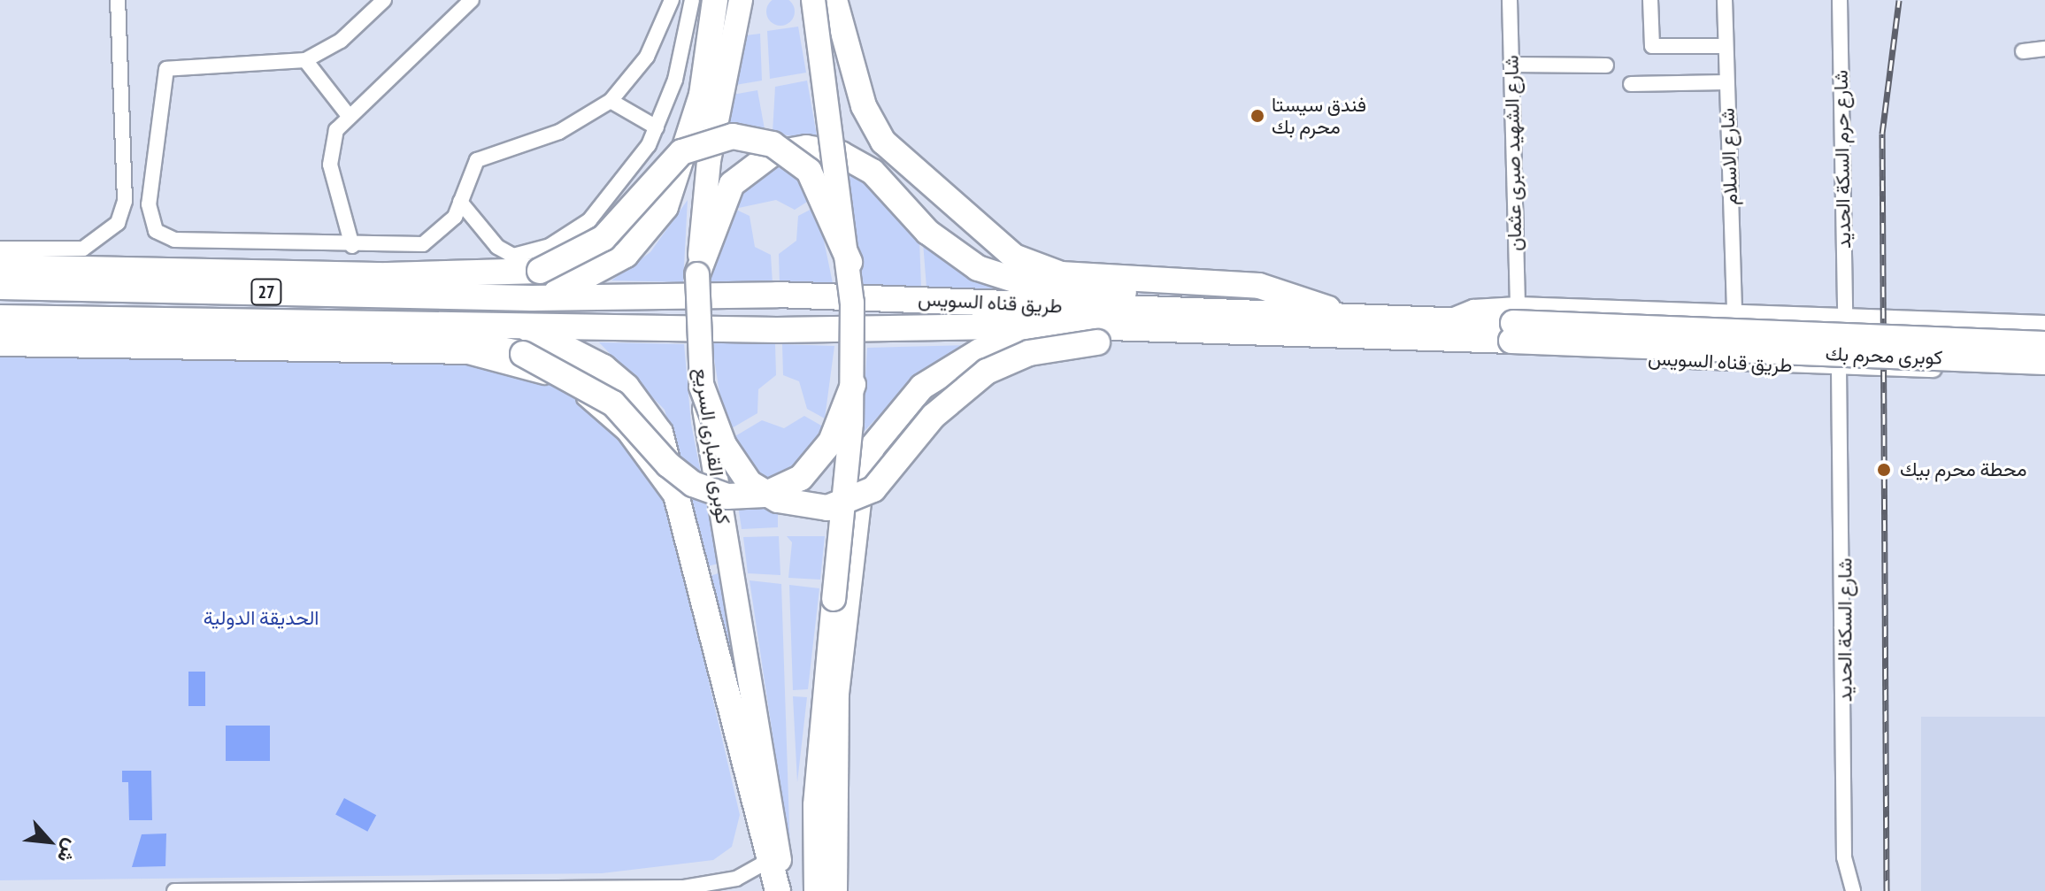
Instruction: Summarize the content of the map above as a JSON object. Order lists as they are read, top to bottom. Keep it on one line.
{"streets":{"highway":["27","طريق قناه السويس","كوبرى محرم بك","كوبرى القبارى السريع"],"street":["شارع الشهيد صبرى عثمان","شارع الاسلام","شارع حرم السكة الحديد","شارع السكة الحديد"]},"crossings":[["شارع الشهيد صبرى عثمان","طريق قناه السويس"],["شارع الشهيد صبرى عثمان","كوبرى محرم بك"],["شارع الاسلام","طريق قناه السويس"],["شارع حرم السكة الحديد","طريق قناه السويس"],["27","طريق قناه السويس"],["طريق قناه السويس","كوبرى محرم بك"],["طريق قناه السويس","شارع السكة الحديد"]],"parks":["الحديقة الدولية"],"places":["فندق سيستا محرم بك","محطة محرم بيك"],"north":"bottom right"}
